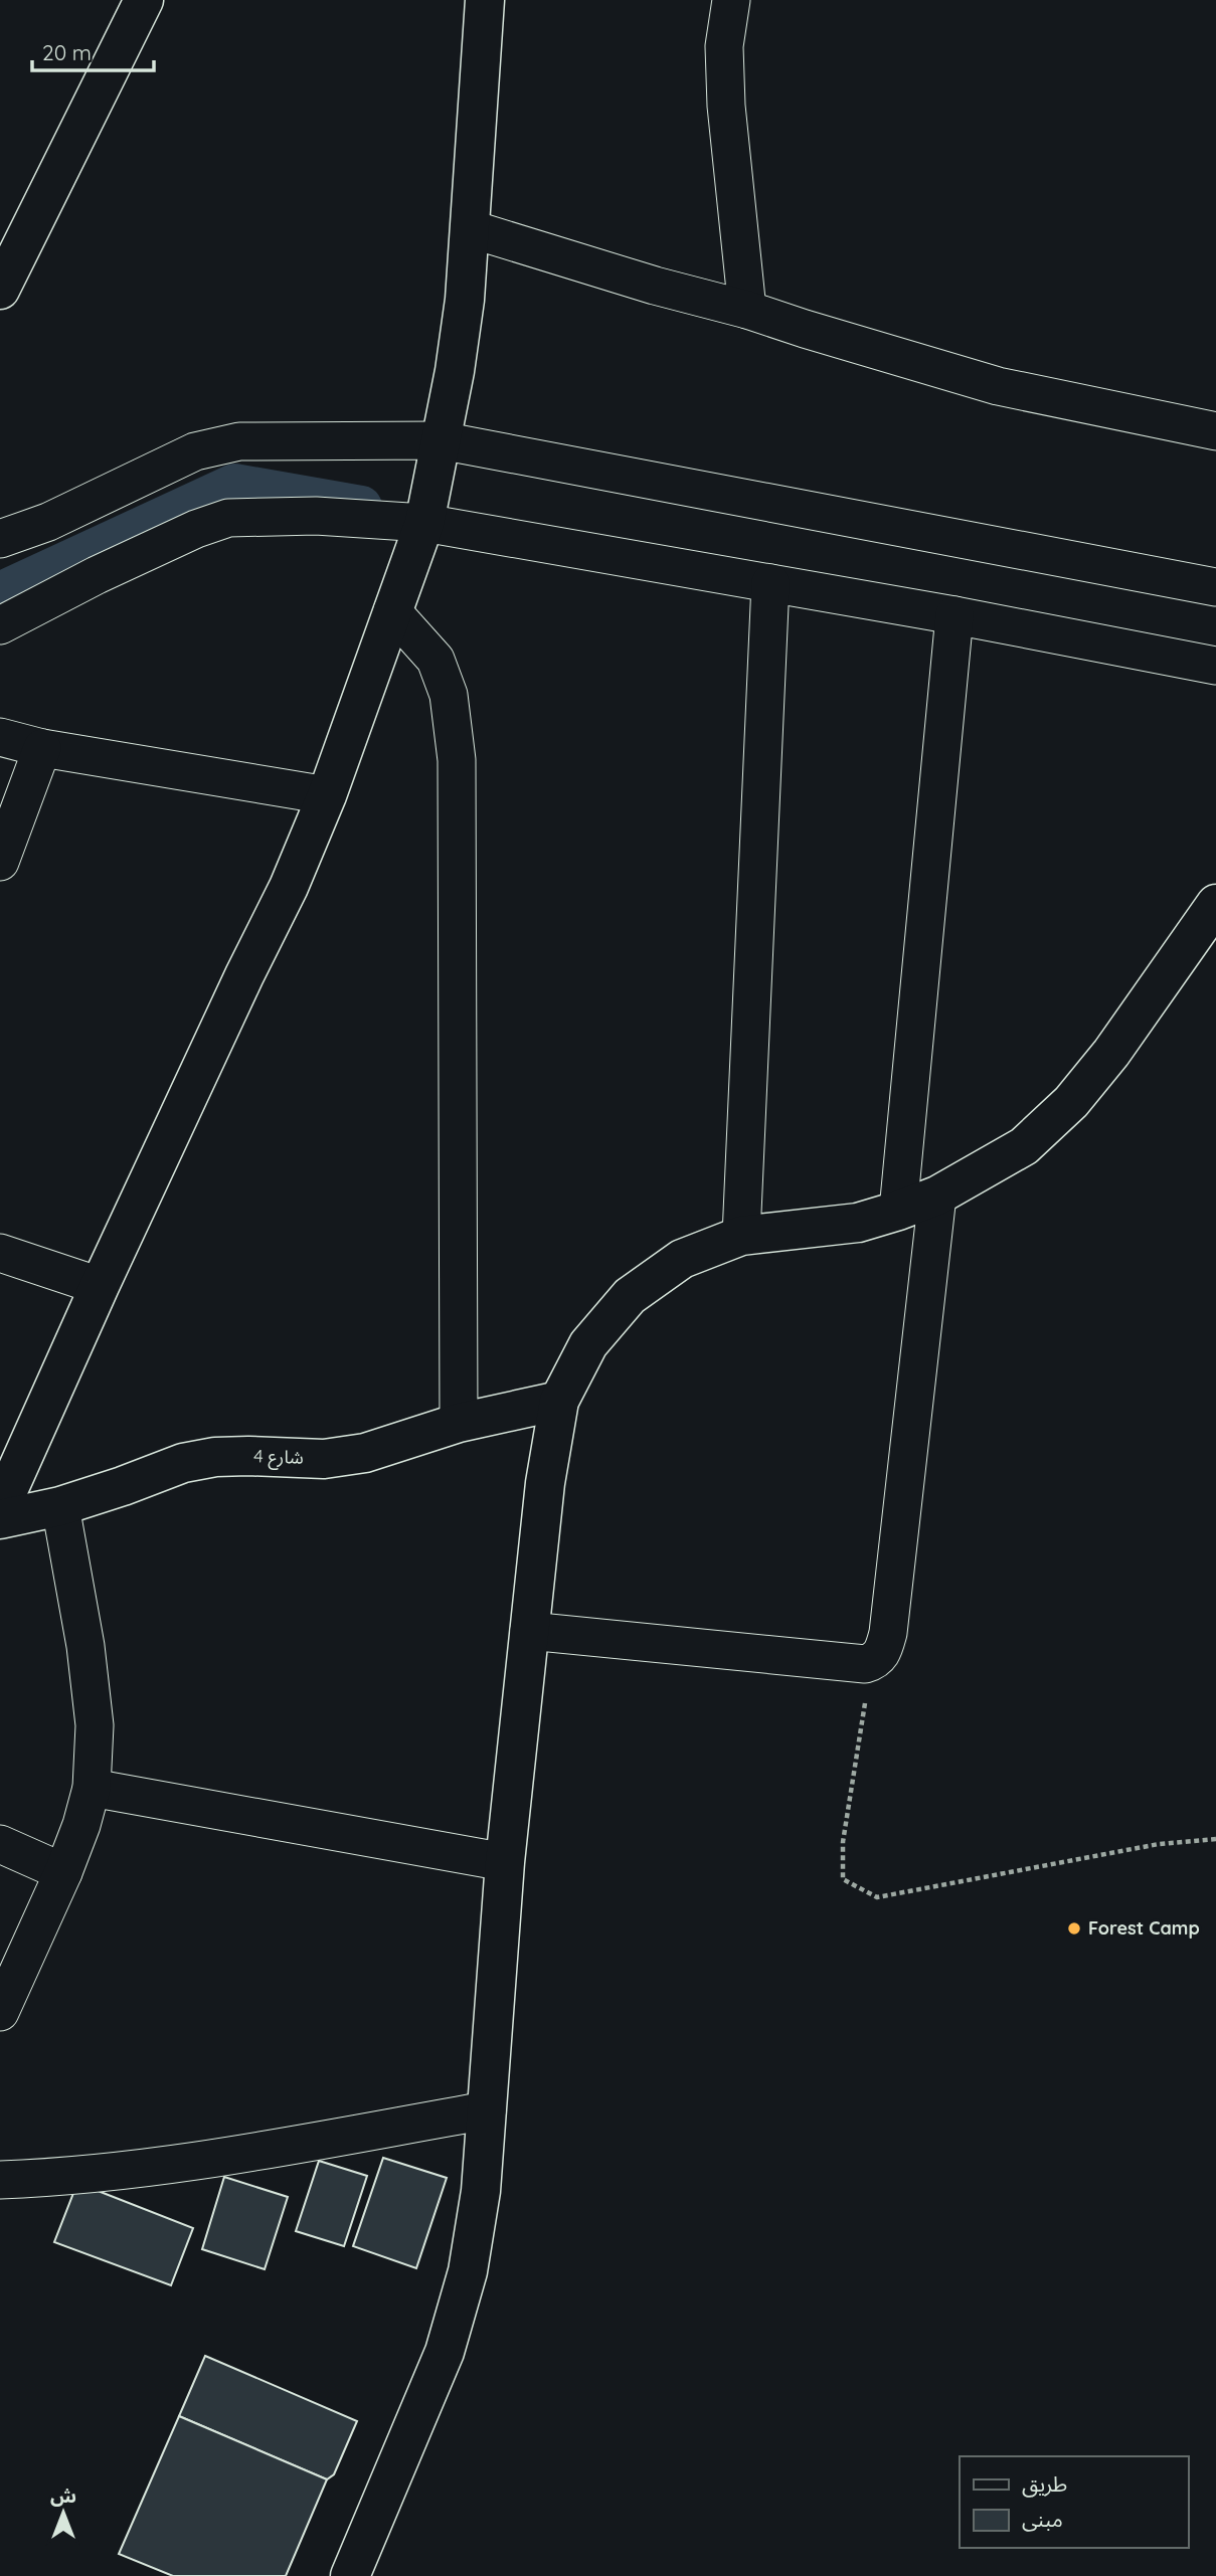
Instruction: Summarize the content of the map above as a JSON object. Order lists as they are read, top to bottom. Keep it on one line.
{"streets":{"street":["شارع 4"]},"places":["Forest Camp"],"legend":["طريق","مبنى"],"scale_bar":"20 m","north":"top"}
